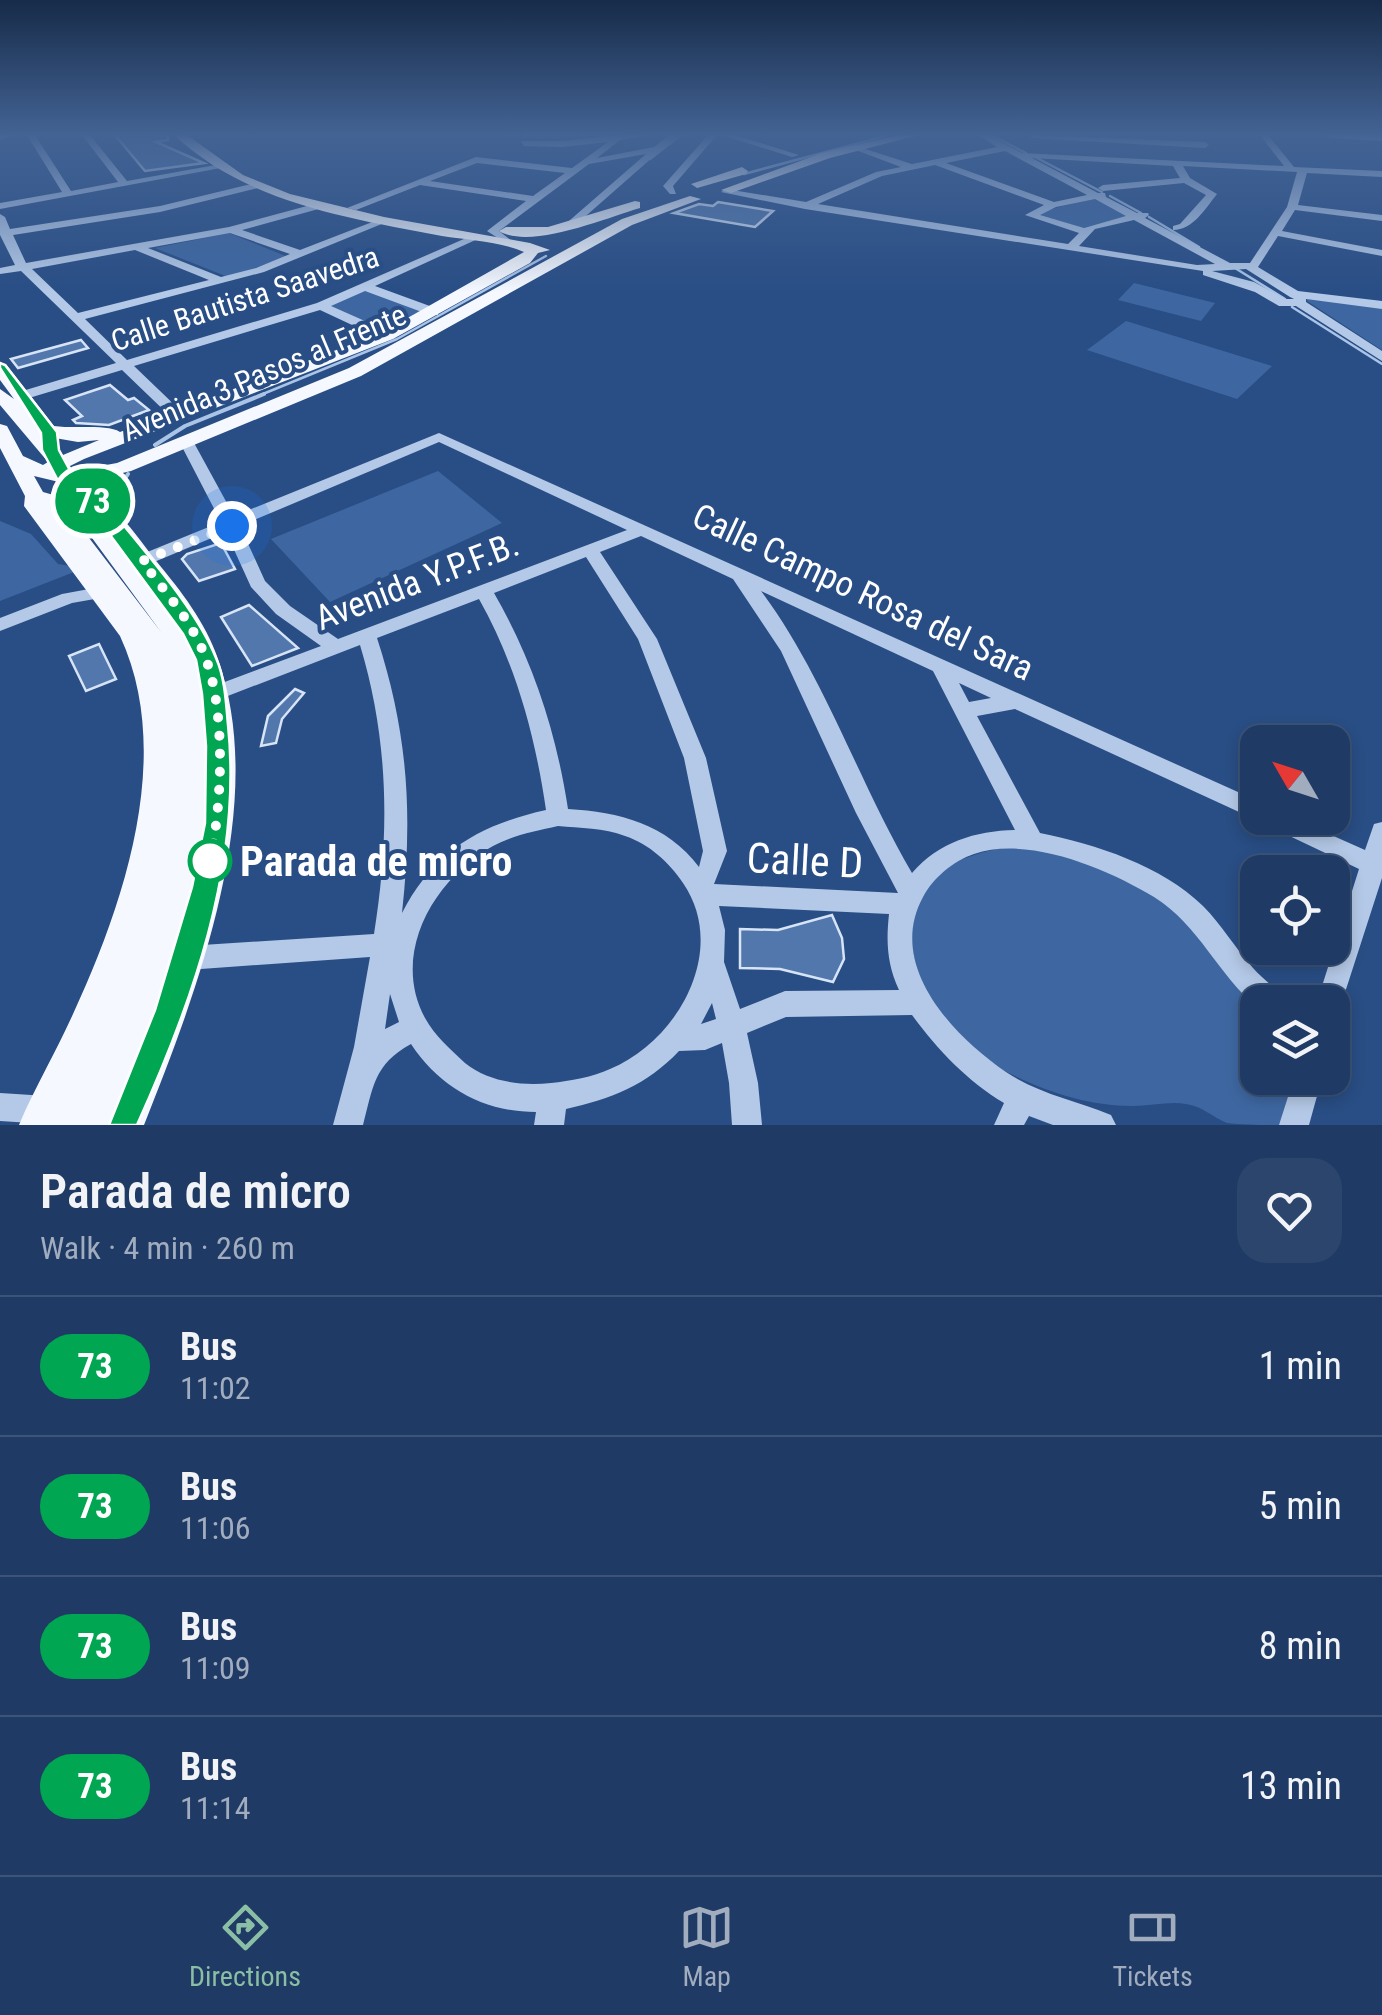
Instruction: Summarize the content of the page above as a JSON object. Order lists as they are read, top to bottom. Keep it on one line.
{"streets":{"main road":["Avenida 3 Pasos al Frente"],"street":["Calle Bautista Saavedra","Avenida Y.P.F.B.","Calle Campo Rosa del Sara","Calle D"]},"crossings":[["Avenida Y.P.F.B.","Calle Campo Rosa del Sara"]],"places":["Parada de micro"],"lines":["bus line 73"],"north":"top left","page":{"on_map":"73","heading":["Parada de micro","Walk · 4 min · 260 m"],"list":[{"mark":"73","name":"Bus","note":"11:02","value":"1 min"},{"mark":"73","name":"Bus","note":"11:06","value":"5 min"},{"mark":"73","name":"Bus","note":"11:09","value":"8 min"},{"mark":"73","name":"Bus","note":"11:14","value":"13 min"}],"tabs":["Directions","Map","Tickets"]}}
